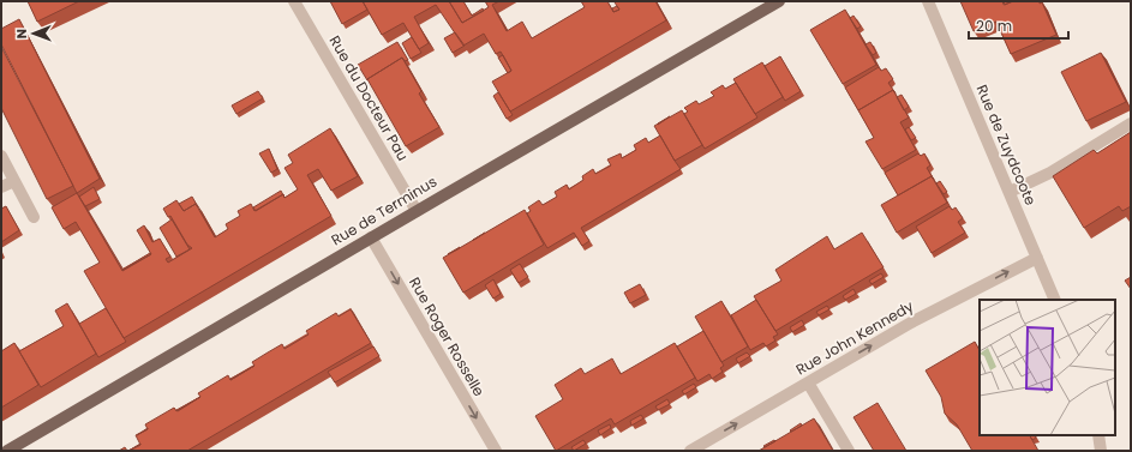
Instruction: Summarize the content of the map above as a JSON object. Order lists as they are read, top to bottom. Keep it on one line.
{"streets":{"main road":["Rue de Terminus"],"street":["Rue du Docteur Pau","Rue de Zuydcoote","Rue Roger Rosselle","Rue John Kennedy"]},"crossings":[["Rue du Docteur Pau","Rue de Terminus"],["Rue de Zuydcoote","Rue John Kennedy"],["Rue de Terminus","Rue Roger Rosselle"]],"one_way":["Rue Roger Rosselle","Rue John Kennedy"],"scale_bar":"20 m","north":"left"}
